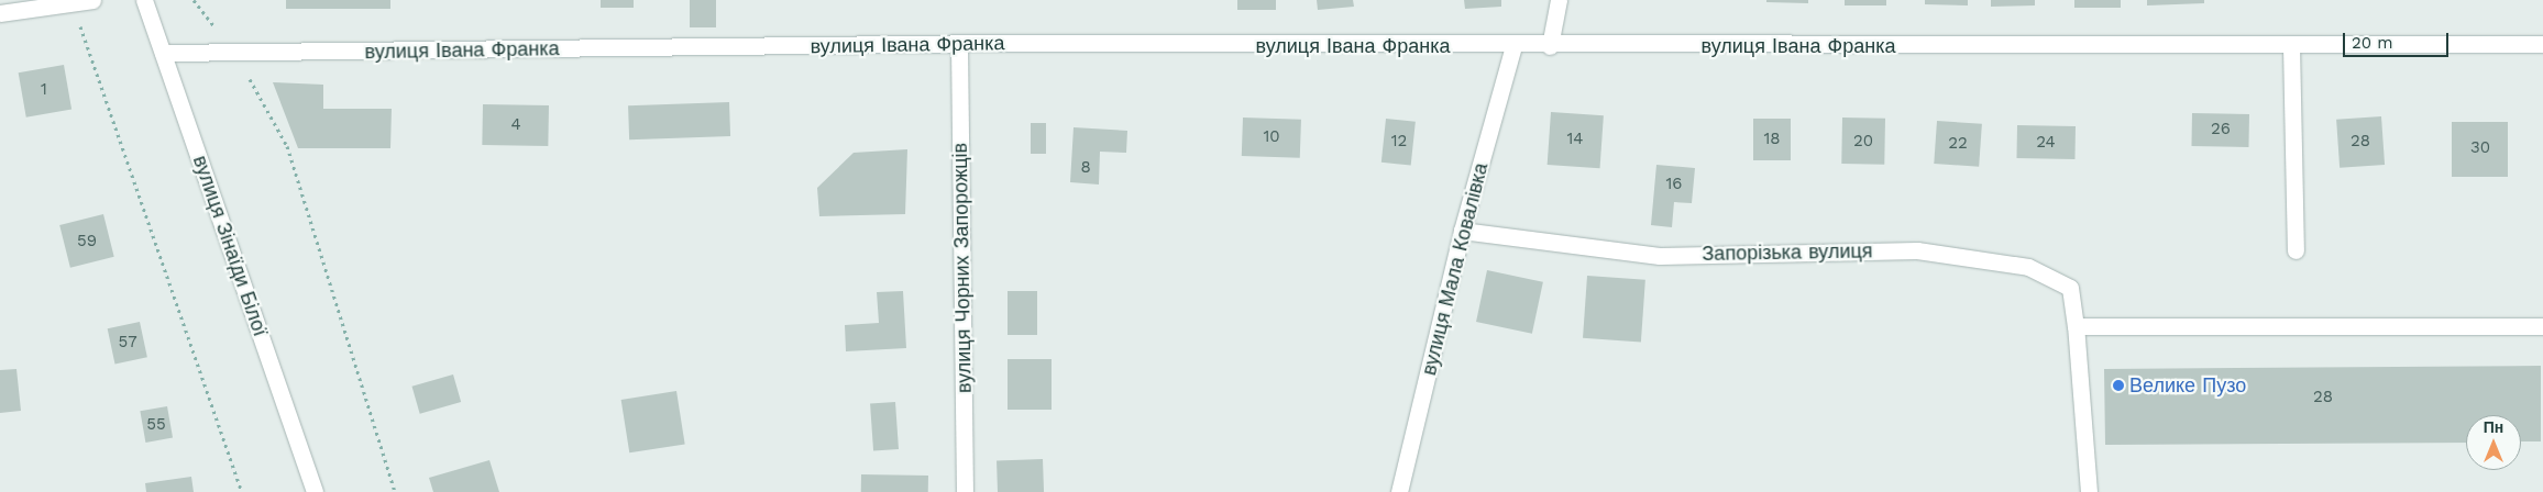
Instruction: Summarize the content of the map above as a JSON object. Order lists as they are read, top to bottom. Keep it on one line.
{"streets":{"street":["вулиця Івана Франка","вулиця Зінаїди Білої","Запорізька вулиця","вулиця Чорних Запорожців","вулиця Мала Ковалівка"]},"crossings":[["вулиця Івана Франка","вулиця Зінаїди Білої"],["вулиця Івана Франка","вулиця Чорних Запорожців"],["вулиця Івана Франка","вулиця Мала Ковалівка"],["Запорізька вулиця","вулиця Мала Ковалівка"]],"places":["Велике Пузо"],"house_numbers":["1","4","26","10","14","18","12","20","28","24","22","30","8","16","59","57","28","55"],"scale_bar":"20 m","north":"top"}
